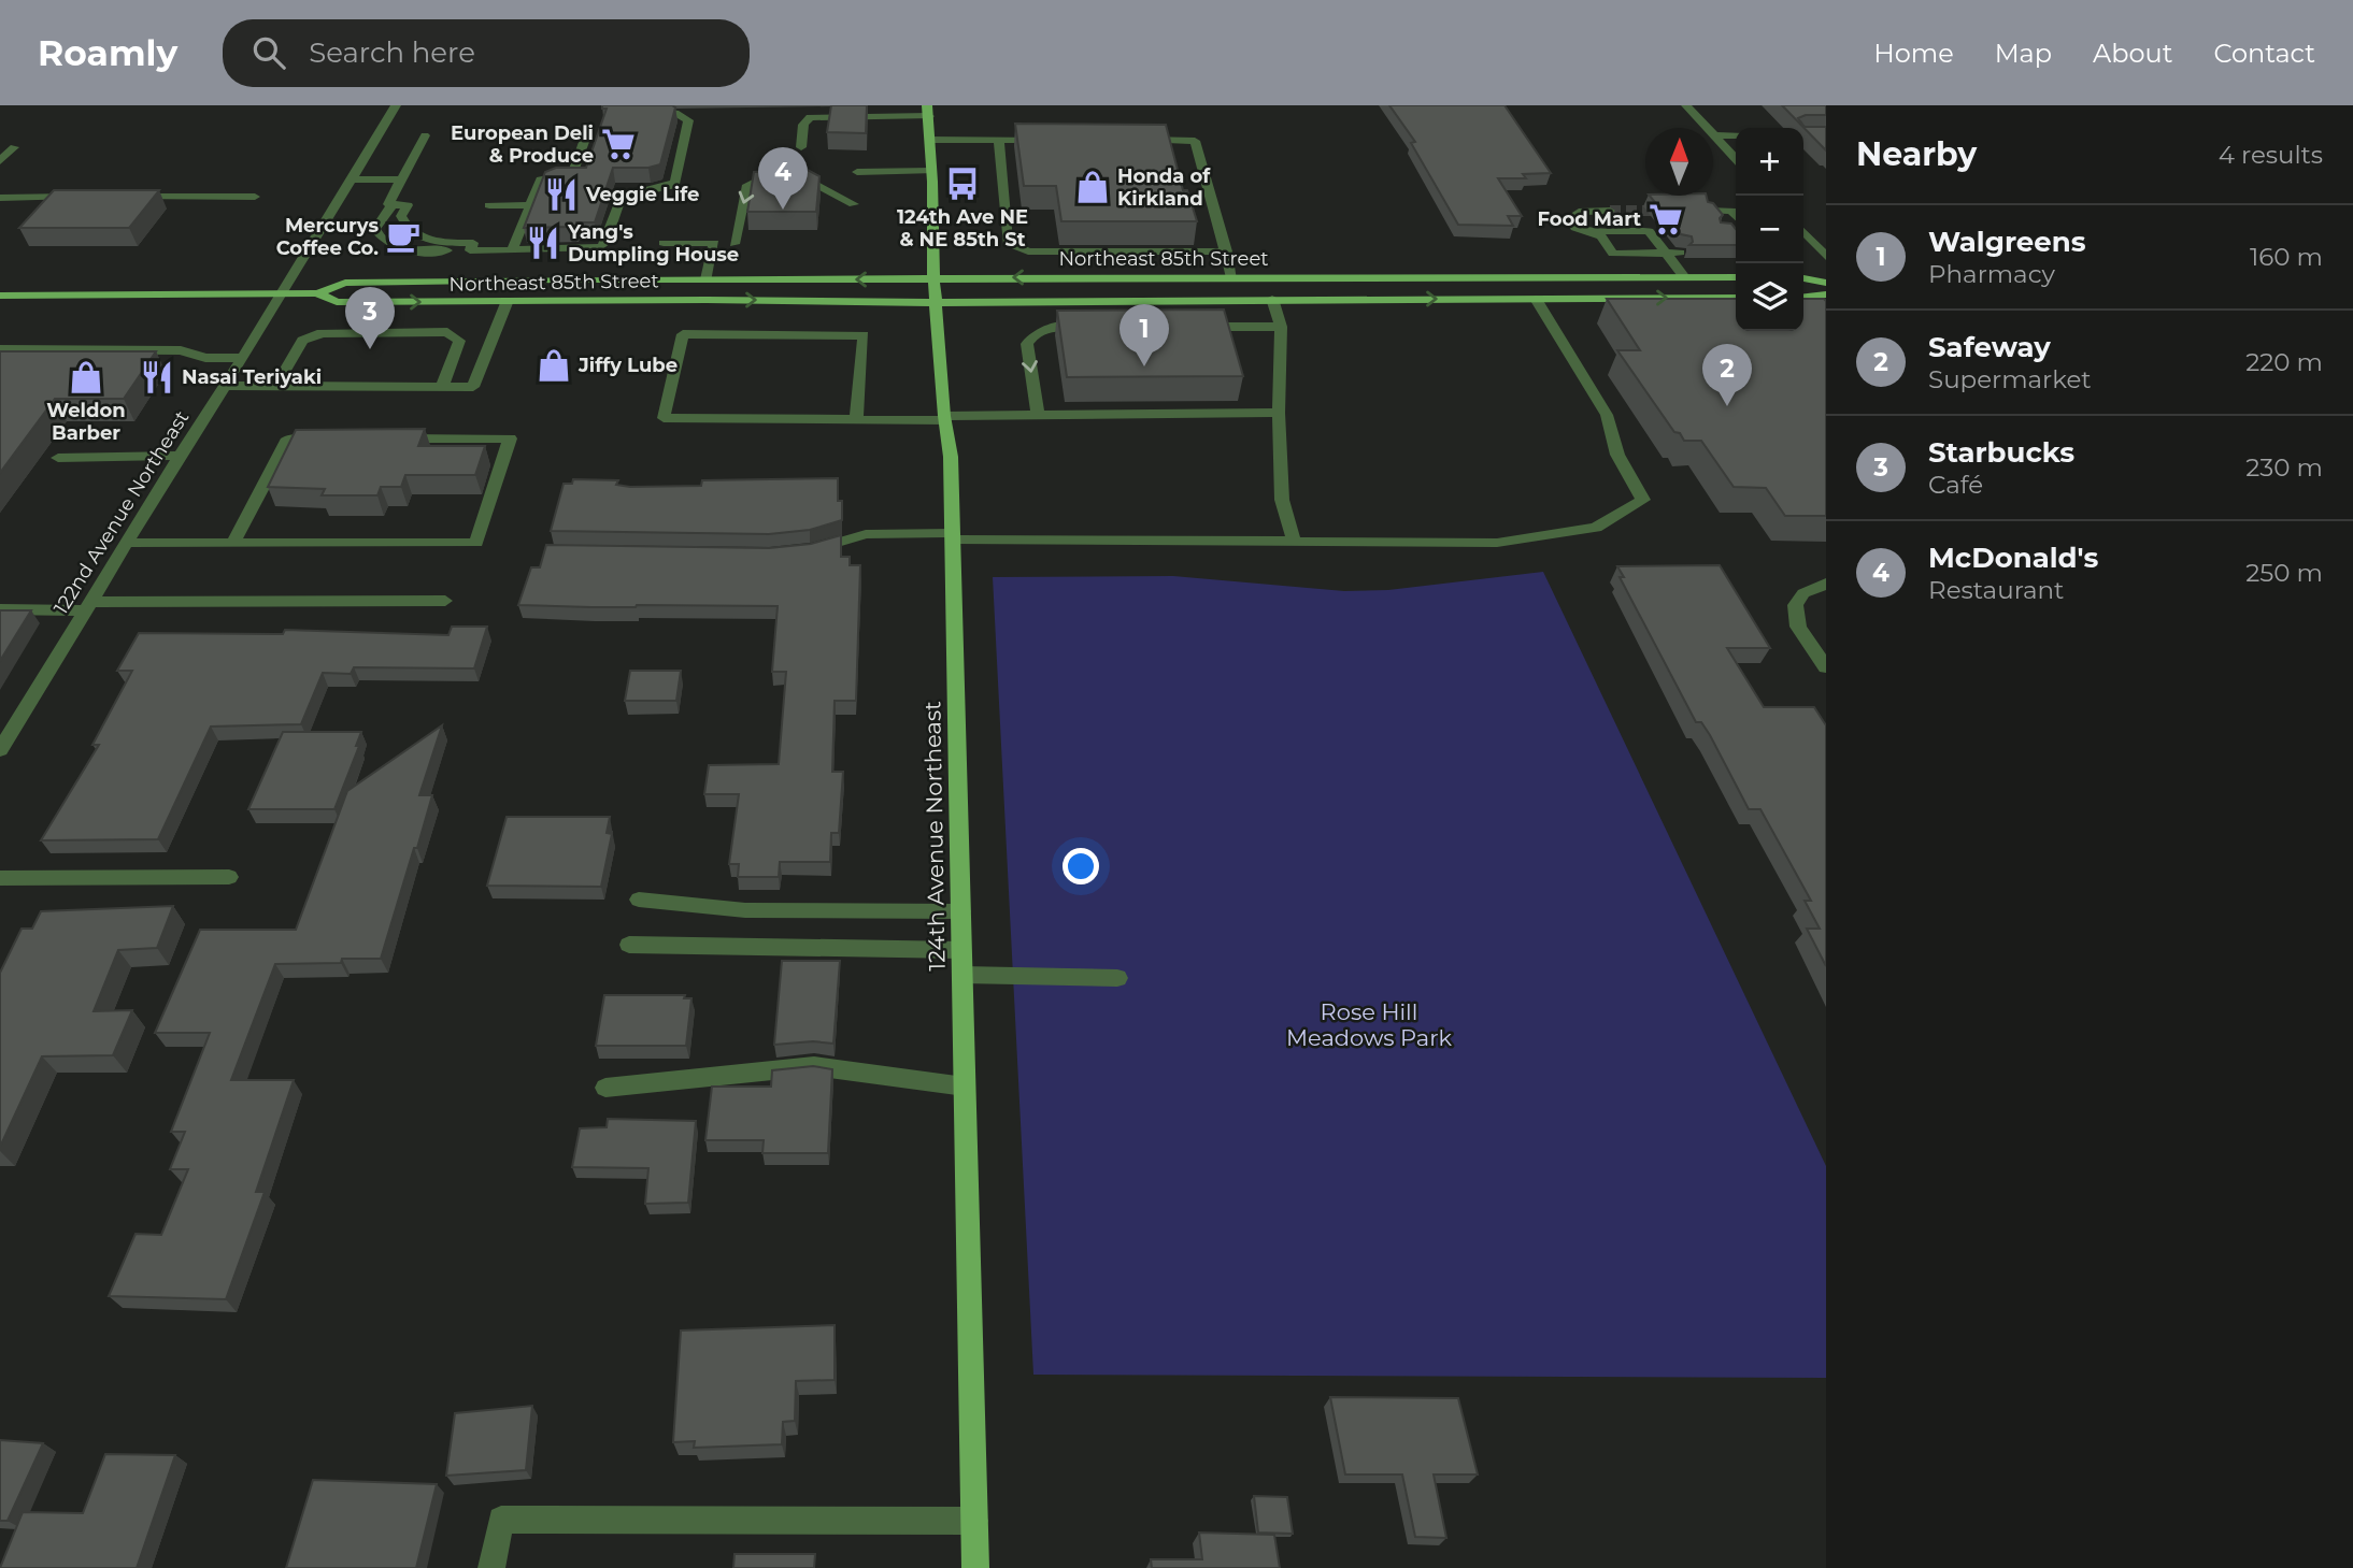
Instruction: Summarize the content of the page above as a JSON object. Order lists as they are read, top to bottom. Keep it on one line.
{"streets":{"main road":["Northeast 85th Street","124th Avenue Northeast"],"street":["122nd Avenue Northeast"]},"crossings":[["Northeast 85th Street","122nd Avenue Northeast"],["Northeast 85th Street","124th Avenue Northeast"]],"parks":["Rose Hill Meadows Park"],"places":{"supermarket":["European Deli & Produce","Food Mart"],"bus stop":["124th Ave NE & NE 85th St"],"shop":["Honda of Kirkland","Jiffy Lube","Weldon Barber"],"restaurant":["Veggie Life","Yang's Dumpling House","Nasai Teriyaki"],"cafe":["Mercurys Coffee Co."]},"north":"top","page":{"header":"Roamly","search":"Search here","nav":["Home","Map","About","Contact"],"heading":["Nearby","4 results"],"map_buttons":["+","−"],"pins":["4","3","1","2"],"list":[{"mark":"1","name":"Walgreens","note":"Pharmacy","value":"160 m"},{"mark":"2","name":"Safeway","note":"Supermarket","value":"220 m"},{"mark":"3","name":"Starbucks","note":"Café","value":"230 m"},{"mark":"4","name":"McDonald's","note":"Restaurant","value":"250 m"}]}}
